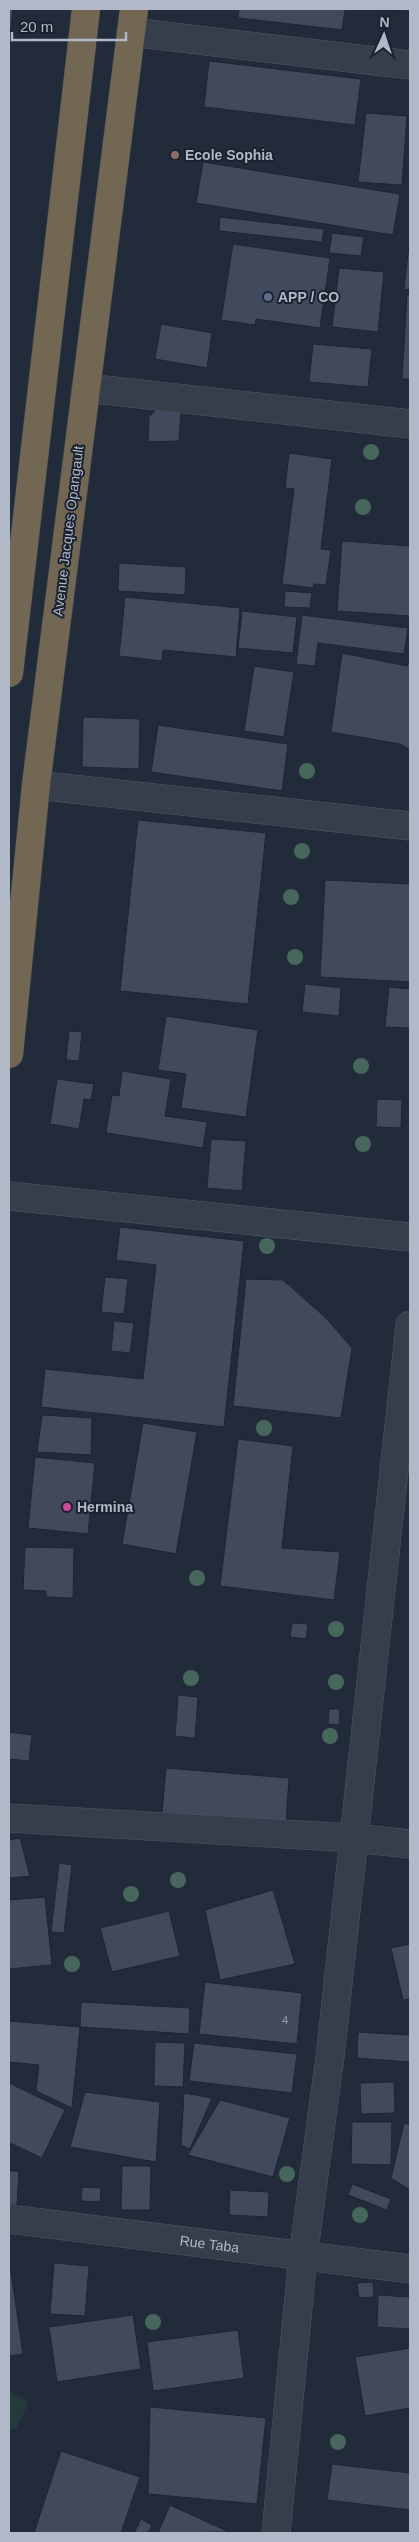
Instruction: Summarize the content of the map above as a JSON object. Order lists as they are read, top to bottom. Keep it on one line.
{"streets":{"highway":["Avenue Jacques Opangault"],"street":["Rue Taba"]},"places":["Ecole Sophia","APP / CO","Hermina"],"house_numbers":["4"],"scale_bar":"20 m","north":"top"}
